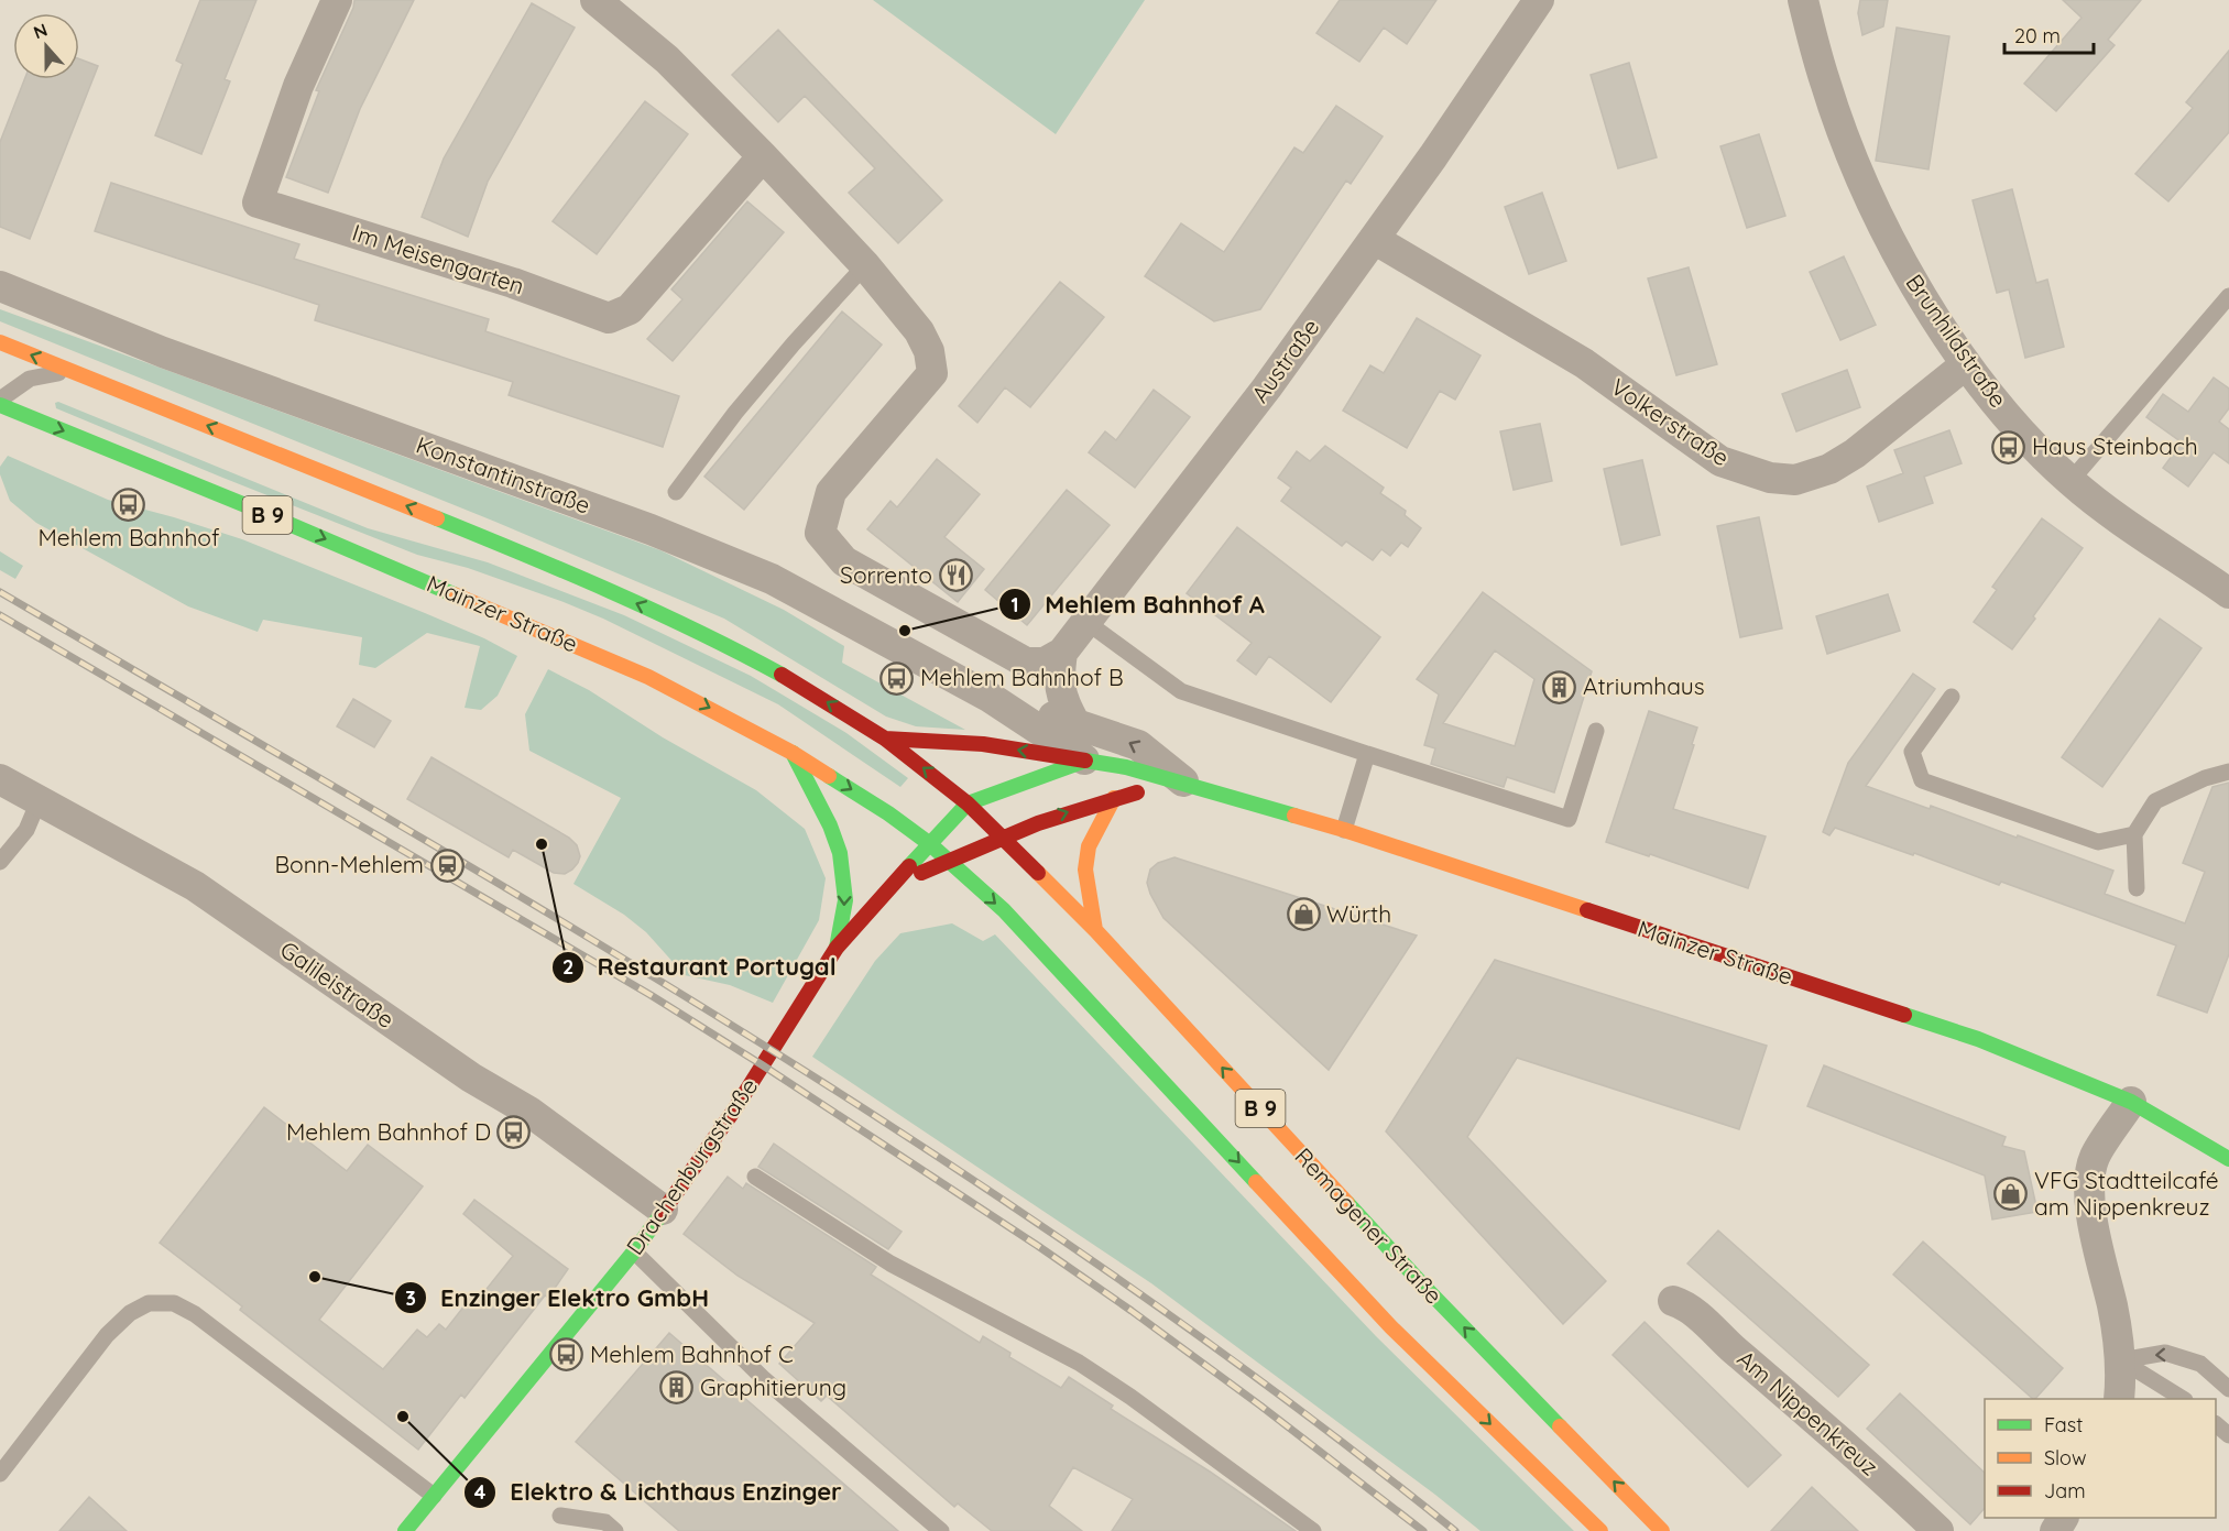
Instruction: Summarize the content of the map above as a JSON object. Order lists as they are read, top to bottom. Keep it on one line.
{"streets":{"main road":["B 9","Mainzer Straße","Drachenburgstraße","Remagener Straße"],"street":["Im Meisengarten","Brunhildstraße","Austraße","Volkerstraße","Konstantinstraße","Galileistraße","Am Nippenkreuz"]},"crossings":[["Brunhildstraße","Volkerstraße"],["Austraße","Volkerstraße"],["Konstantinstraße","Mainzer Straße"],["B 9","Mainzer Straße"],["B 9","Drachenburgstraße"],["B 9","Remagener Straße"],["Mainzer Straße","Drachenburgstraße"],["Mainzer Straße","Remagener Straße"],["Galileistraße","Drachenburgstraße"]],"places":{"bus stop":["Haus Steinbach","Mehlem Bahnhof","Mehlem Bahnhof B","Mehlem Bahnhof D","Mehlem Bahnhof C"],"restaurant":["Sorrento"],"other":["Mehlem Bahnhof A","Restaurant Portugal","Enzinger Elektro GmbH","Elektro & Lichthaus Enzinger"],"building":["Atriumhaus","Graphitierung"],"station":["Bonn-Mehlem"],"shop":["Würth","VFG Stadtteilcafé am Nippenkreuz"]},"legend":["Fast","Slow","Jam"],"scale_bar":"20 m","north":"top"}
